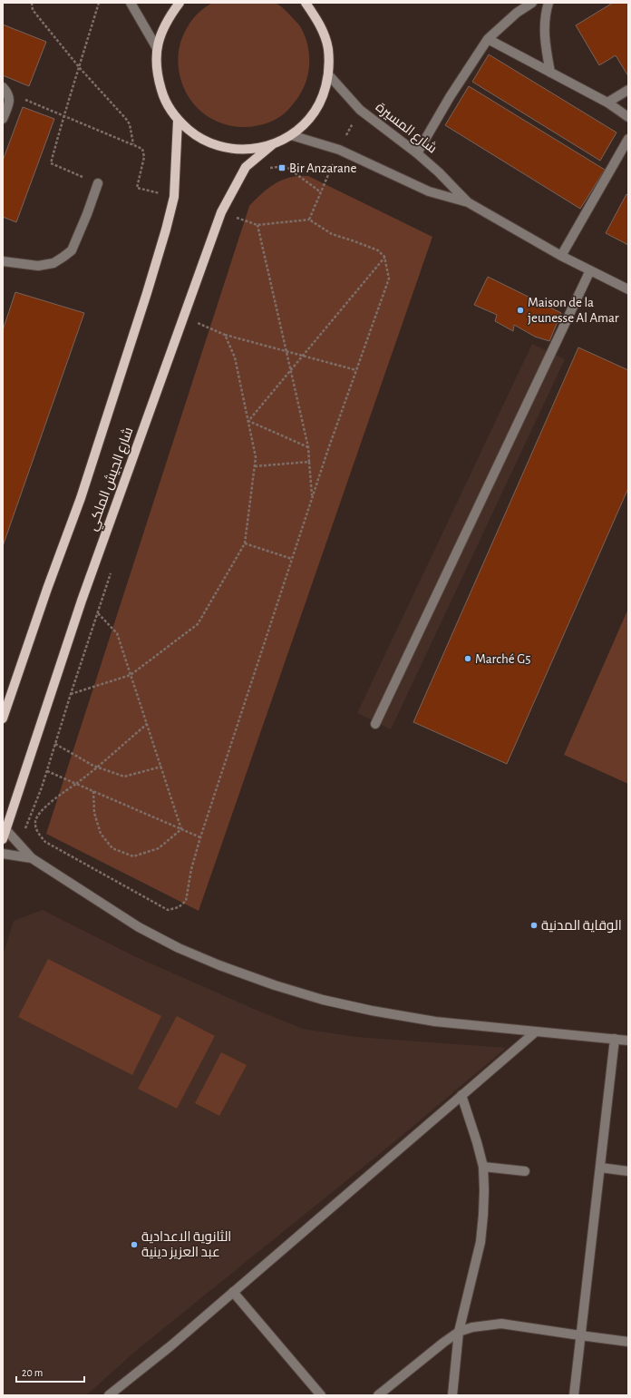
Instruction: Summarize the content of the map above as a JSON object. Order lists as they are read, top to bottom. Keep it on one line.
{"streets":{"main road":["شارع الجيش الملكي"],"street":["شارع المسيرة"]},"places":{"transit":["Bir Anzarane"],"other":["Maison de la jeunesse Al Amar","Marché G5","الوقاية المدنية","الثانوية الاعدادية عبد العزيز دينية"]},"scale_bar":"20 m"}
